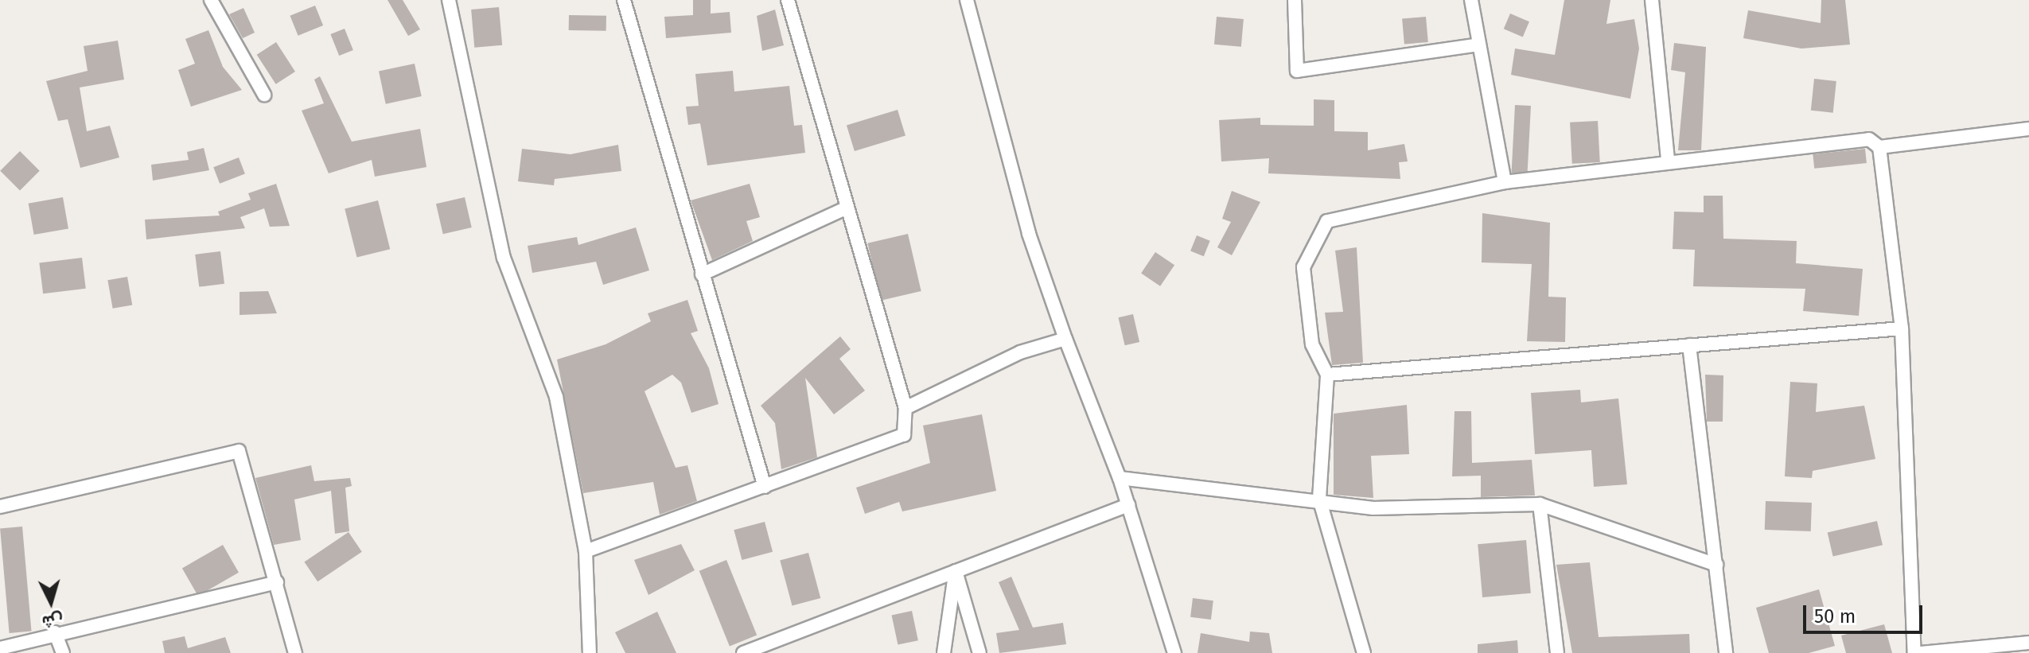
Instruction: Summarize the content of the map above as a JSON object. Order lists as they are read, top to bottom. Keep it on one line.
{"scale_bar":"50 m","north":"bottom"}
